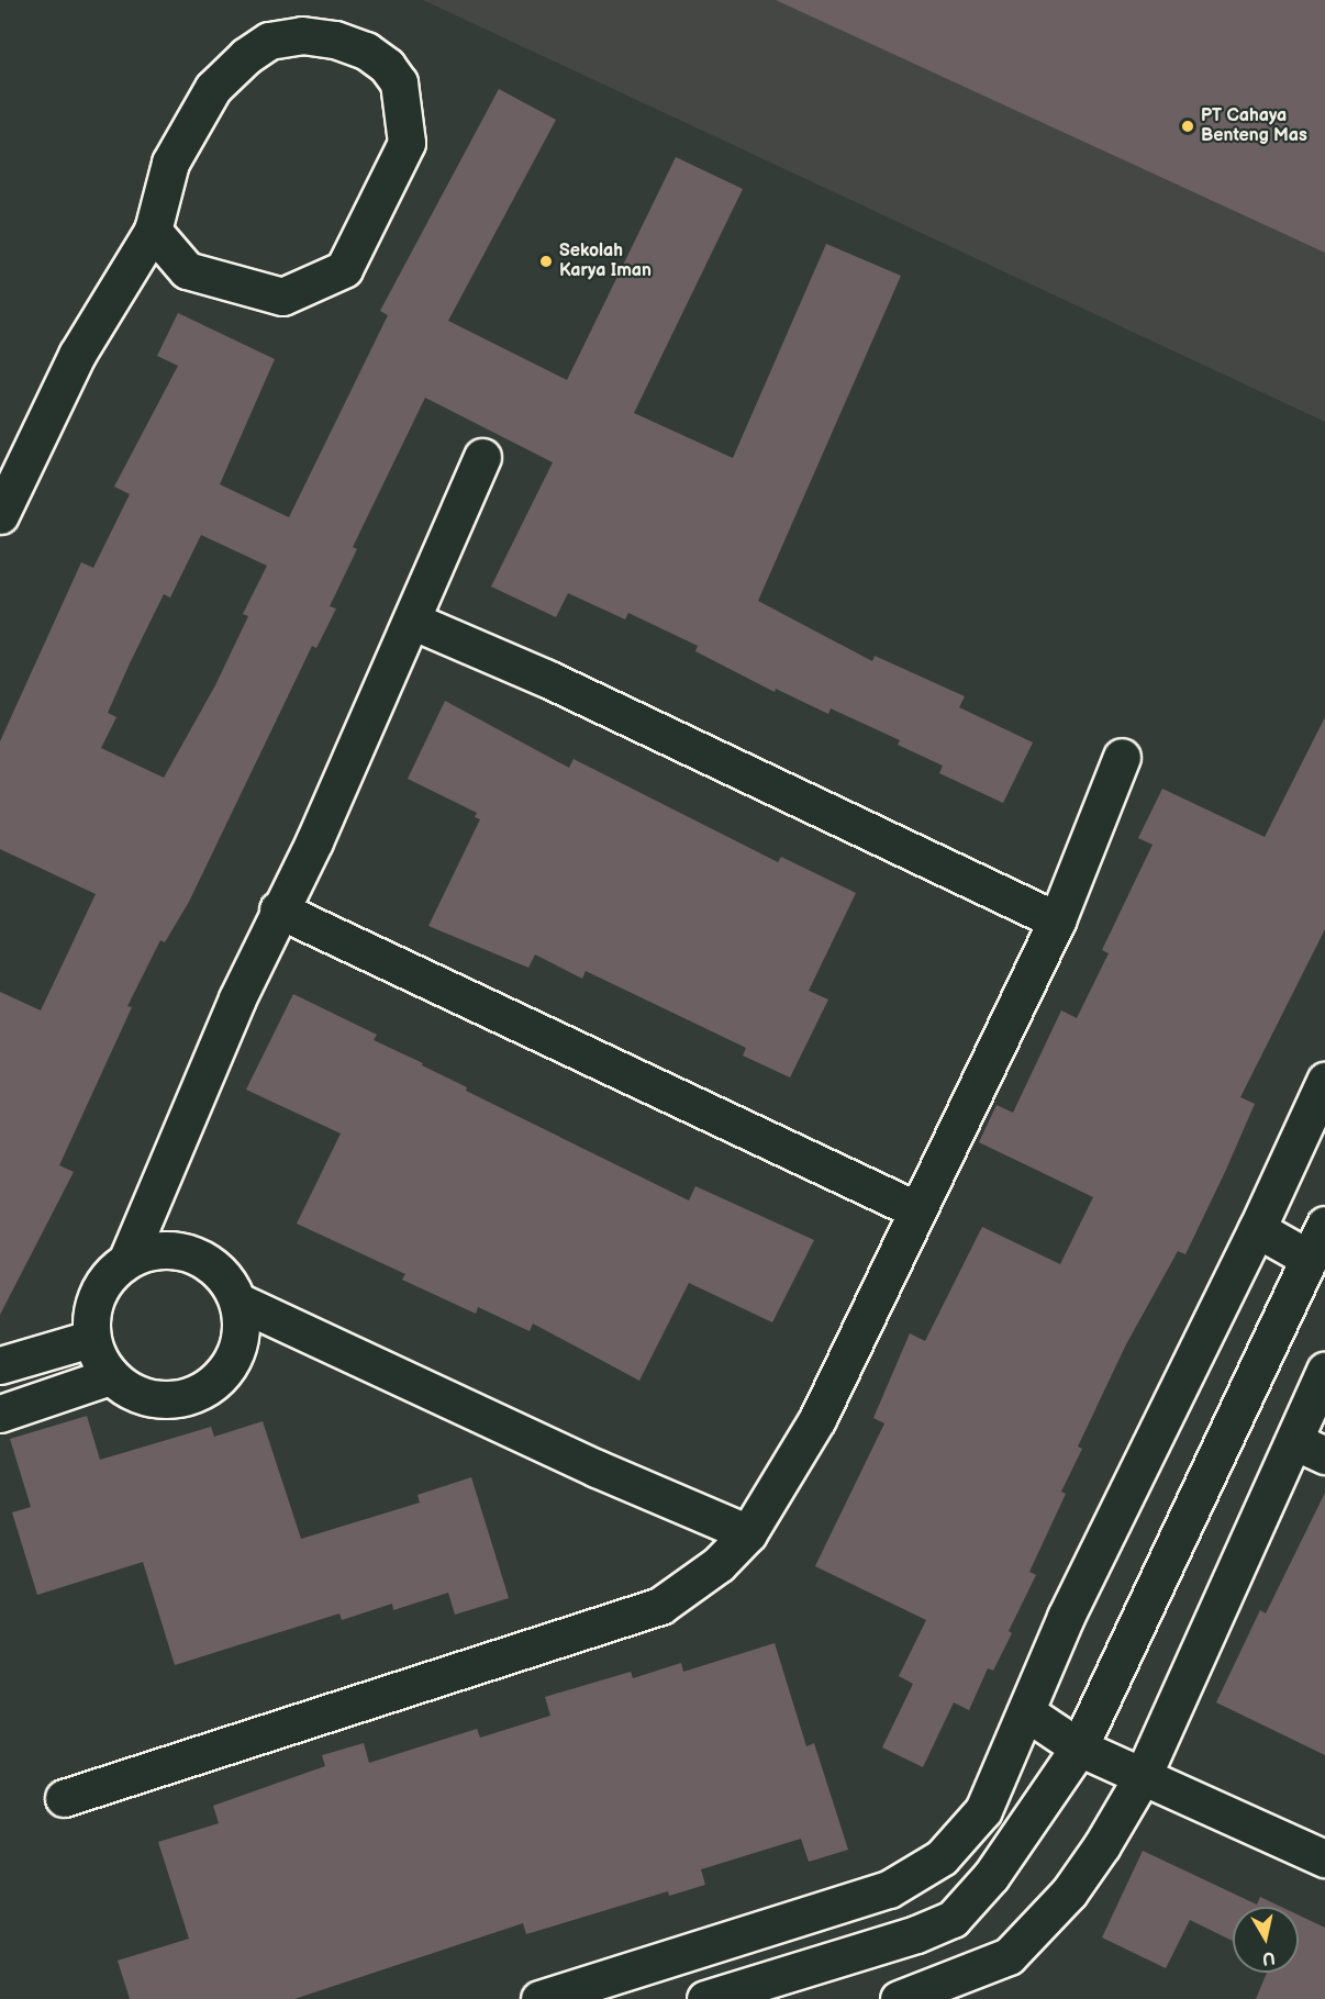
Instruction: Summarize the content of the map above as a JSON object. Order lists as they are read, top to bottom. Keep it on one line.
{"places":["PT Cahaya Benteng Mas","Sekolah Karya Iman"],"north":"bottom"}
